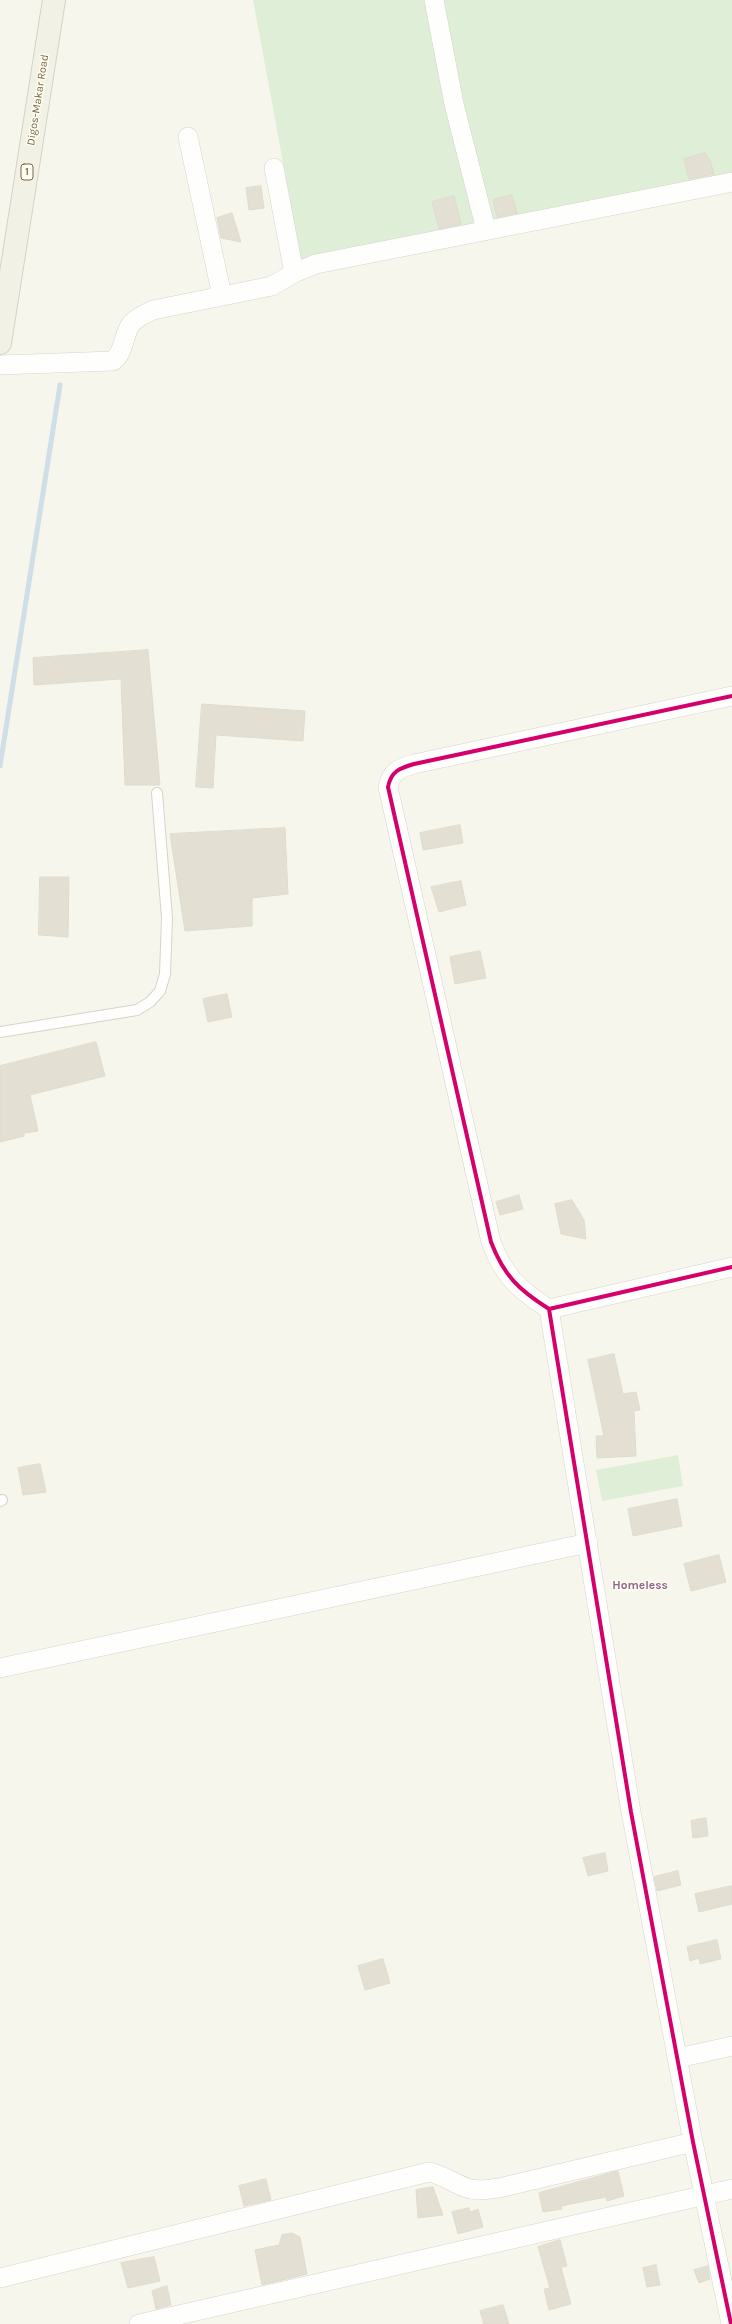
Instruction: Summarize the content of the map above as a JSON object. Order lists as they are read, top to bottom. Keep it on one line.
{"streets":{"main road":["Digos-Makar Road","1"]},"districts":["Homeless"]}
